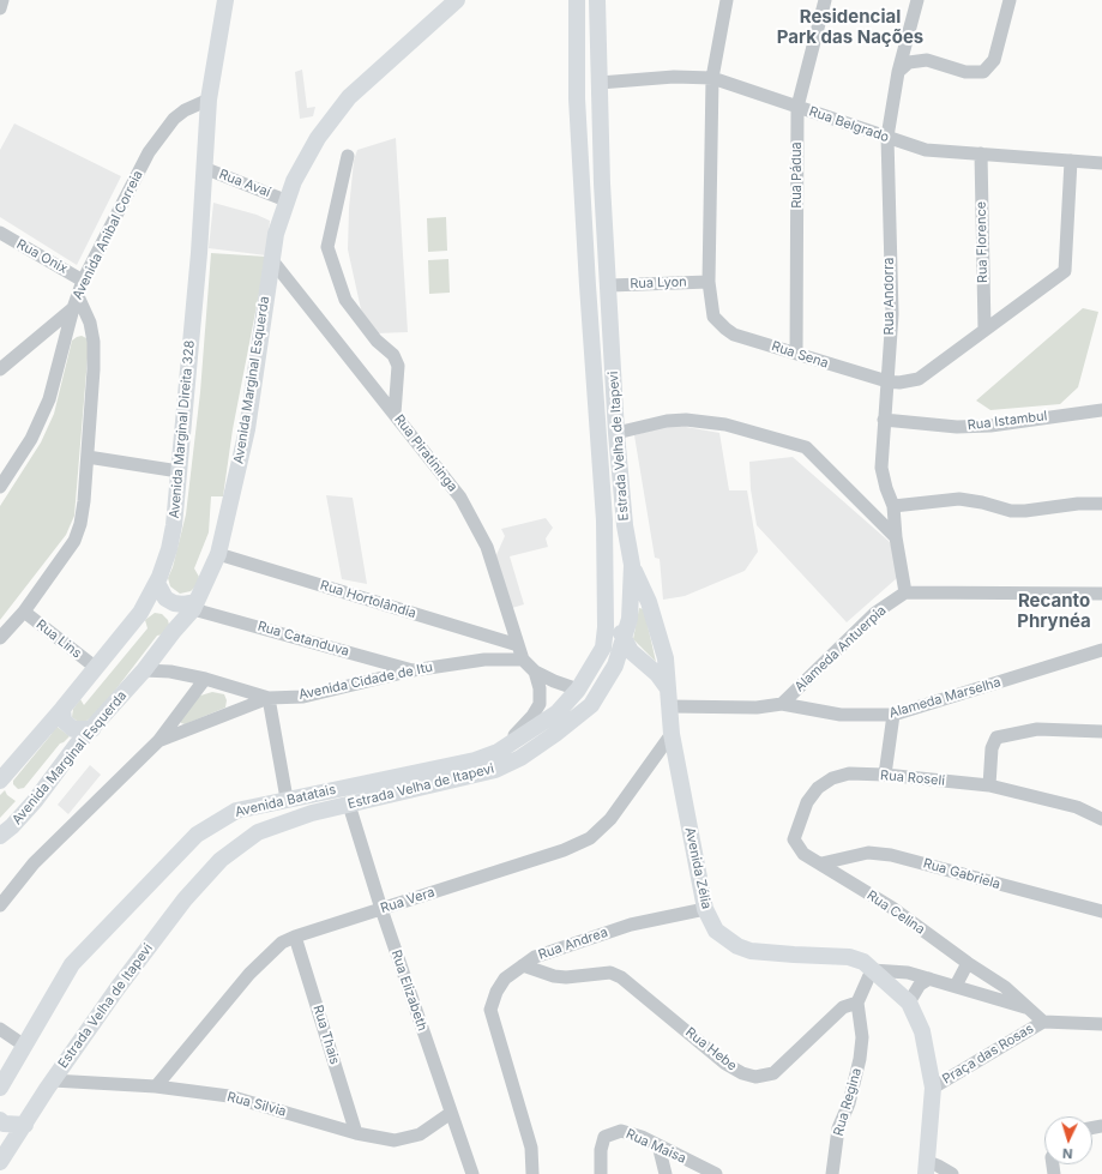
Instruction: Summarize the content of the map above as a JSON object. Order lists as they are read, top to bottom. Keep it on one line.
{"streets":{"main road":["Avenida Marginal Esquerda","Avenida Marginal Direita 328","Estrada Velha de Itapevi","Avenida Batatais","Avenida Zélia"],"street":["Rua Belgrado","Rua Pádua","Rua Avaí","Avenida Anibal Correia","Rua Florence","Rua Onix","Rua Lyon","Rua Andorra","Rua Sena","Rua Istambul","Rua Piratininga","Rua Hortolândia","Rua Lins","Rua Catanduva","Alameda Antuerpia","Avenida Cidade de Itu","Alameda Marselha","Rua Roseli","Rua Gabriela","Rua Vera","Rua Celina","Rua Andrea","Rua Elizabeth","Rua Thais","Rua Hebe","Praça das Rosas","Rua Regina","Rua Silvia","Rua Maisa"]},"crossings":[["Rua Belgrado","Rua Pádua"],["Rua Belgrado","Rua Florence"],["Rua Belgrado","Rua Andorra"],["Rua Belgrado","Rua Sena"],["Rua Belgrado","Estrada Velha de Itapevi"],["Rua Pádua","Rua Sena"],["Rua Avaí","Avenida Marginal Esquerda"],["Rua Avaí","Avenida Marginal Direita 328"],["Avenida Anibal Correia","Rua Onix"],["Avenida Anibal Correia","Avenida Marginal Direita 328"],["Rua Florence","Rua Sena"],["Rua Lyon","Rua Sena"],["Rua Lyon","Estrada Velha de Itapevi"],["Rua Andorra","Rua Sena"],["Rua Andorra","Rua Istambul"],["Rua Andorra","Alameda Antuerpia"],["Avenida Marginal Esquerda","Rua Piratininga"],["Avenida Marginal Esquerda","Rua Hortolândia"],["Avenida Marginal Esquerda","Rua Catanduva"],["Avenida Marginal Direita 328","Rua Lins"],["Estrada Velha de Itapevi","Avenida Batatais"],["Estrada Velha de Itapevi","Avenida Zélia"],["Estrada Velha de Itapevi","Rua Elizabeth"],["Estrada Velha de Itapevi","Rua Silvia"],["Rua Piratininga","Rua Hortolândia"],["Rua Piratininga","Avenida Cidade de Itu"],["Rua Piratininga","Avenida Batatais"],["Rua Catanduva","Avenida Cidade de Itu"],["Alameda Antuerpia","Alameda Marselha"],["Alameda Marselha","Avenida Zélia"],["Rua Roseli","Rua Gabriela"],["Rua Roseli","Rua Celina"],["Avenida Zélia","Rua Vera"],["Avenida Zélia","Rua Andrea"],["Avenida Zélia","Praça das Rosas"],["Rua Gabriela","Rua Celina"],["Rua Vera","Rua Elizabeth"],["Rua Vera","Rua Thais"],["Rua Vera","Rua Silvia"],["Rua Celina","Praça das Rosas"],["Rua Andrea","Rua Hebe"],["Rua Elizabeth","Rua Silvia"],["Rua Thais","Rua Silvia"],["Rua Hebe","Rua Regina"]],"districts":["Residencial Park das Nações","Recanto Phrynéa"],"north":"bottom"}
